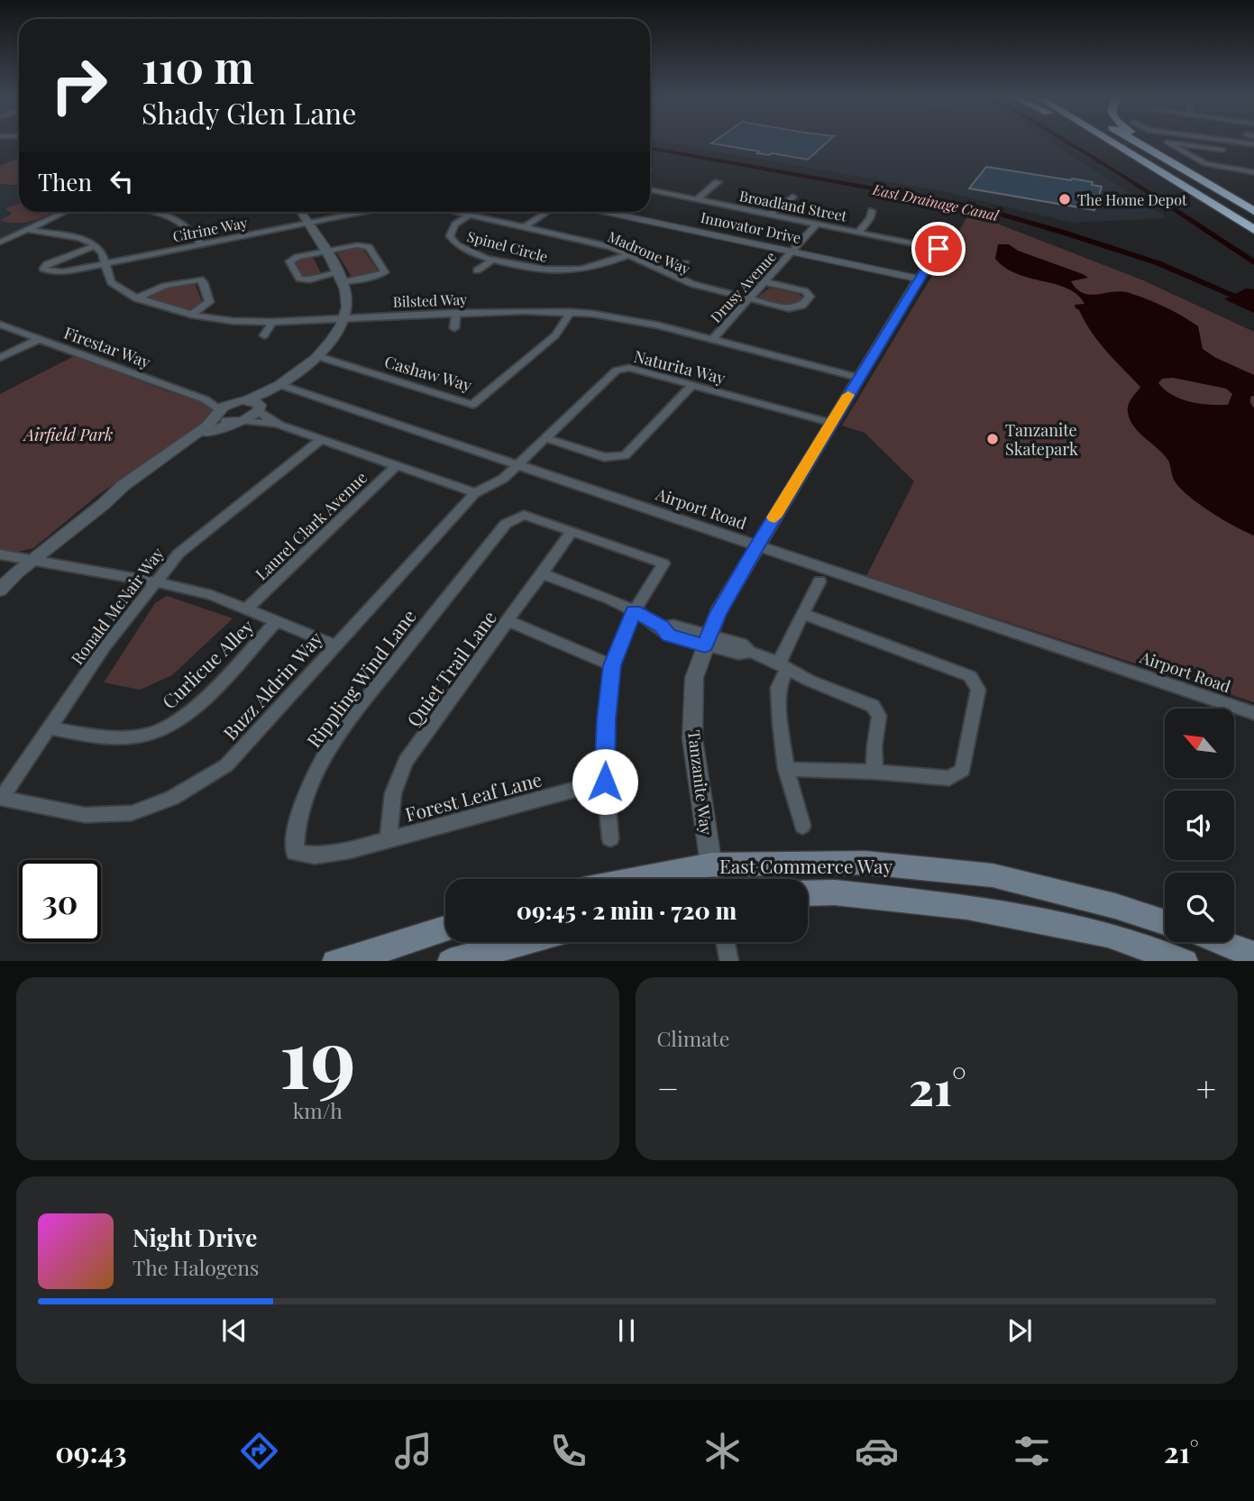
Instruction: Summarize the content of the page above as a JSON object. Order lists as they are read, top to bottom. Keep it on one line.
{"streets":{"main road":["East Commerce Way"],"street":["Broadland Street","Innovator Drive","Citrine Way","Spinel Circle","Madrone Way","Drusy Avenue","Bilsted Way","Firestar Way","Naturita Way","Cashaw Way","Airport Road","Laurel Clark Avenue","Ronald McNair Way","Curlicue Alley","Quiet Trail Lane","Rippling Wind Lane","Buzz Aldrin Way","Tanzanite Way","Forest Leaf Lane"]},"crossings":[["Broadland Street","Drusy Avenue"],["Broadland Street","Tanzanite Way"],["Innovator Drive","Drusy Avenue"],["Innovator Drive","Tanzanite Way"],["Citrine Way","Bilsted Way"],["Spinel Circle","Madrone Way"],["Madrone Way","Drusy Avenue"],["Drusy Avenue","Bilsted Way"],["Bilsted Way","Cashaw Way"],["Bilsted Way","Tanzanite Way"],["Naturita Way","Airport Road"],["Naturita Way","Buzz Aldrin Way"],["Naturita Way","Tanzanite Way"],["Airport Road","Buzz Aldrin Way"],["Airport Road","Tanzanite Way"],["Ronald McNair Way","Curlicue Alley"],["Ronald McNair Way","Buzz Aldrin Way"],["Quiet Trail Lane","Rippling Wind Lane"],["Quiet Trail Lane","Forest Leaf Lane"],["Rippling Wind Lane","Forest Leaf Lane"],["Tanzanite Way","East Commerce Way"]],"water":["East Drainage Canal"],"parks":["Airfield Park"],"places":["The Home Depot","Tanzanite Skatepark"],"north":"top left","page":{"turn":["110 m","Shady Glen Lane"],"then":"Then","limit":"30","trip":"09:45 · 2 min · 720 m","tile":[["19","km/h"],"Climate"],"heat":["−","21°","+"],"song":["Night Drive","The Halogens"],"tabs":["09:43","21°"]}}
